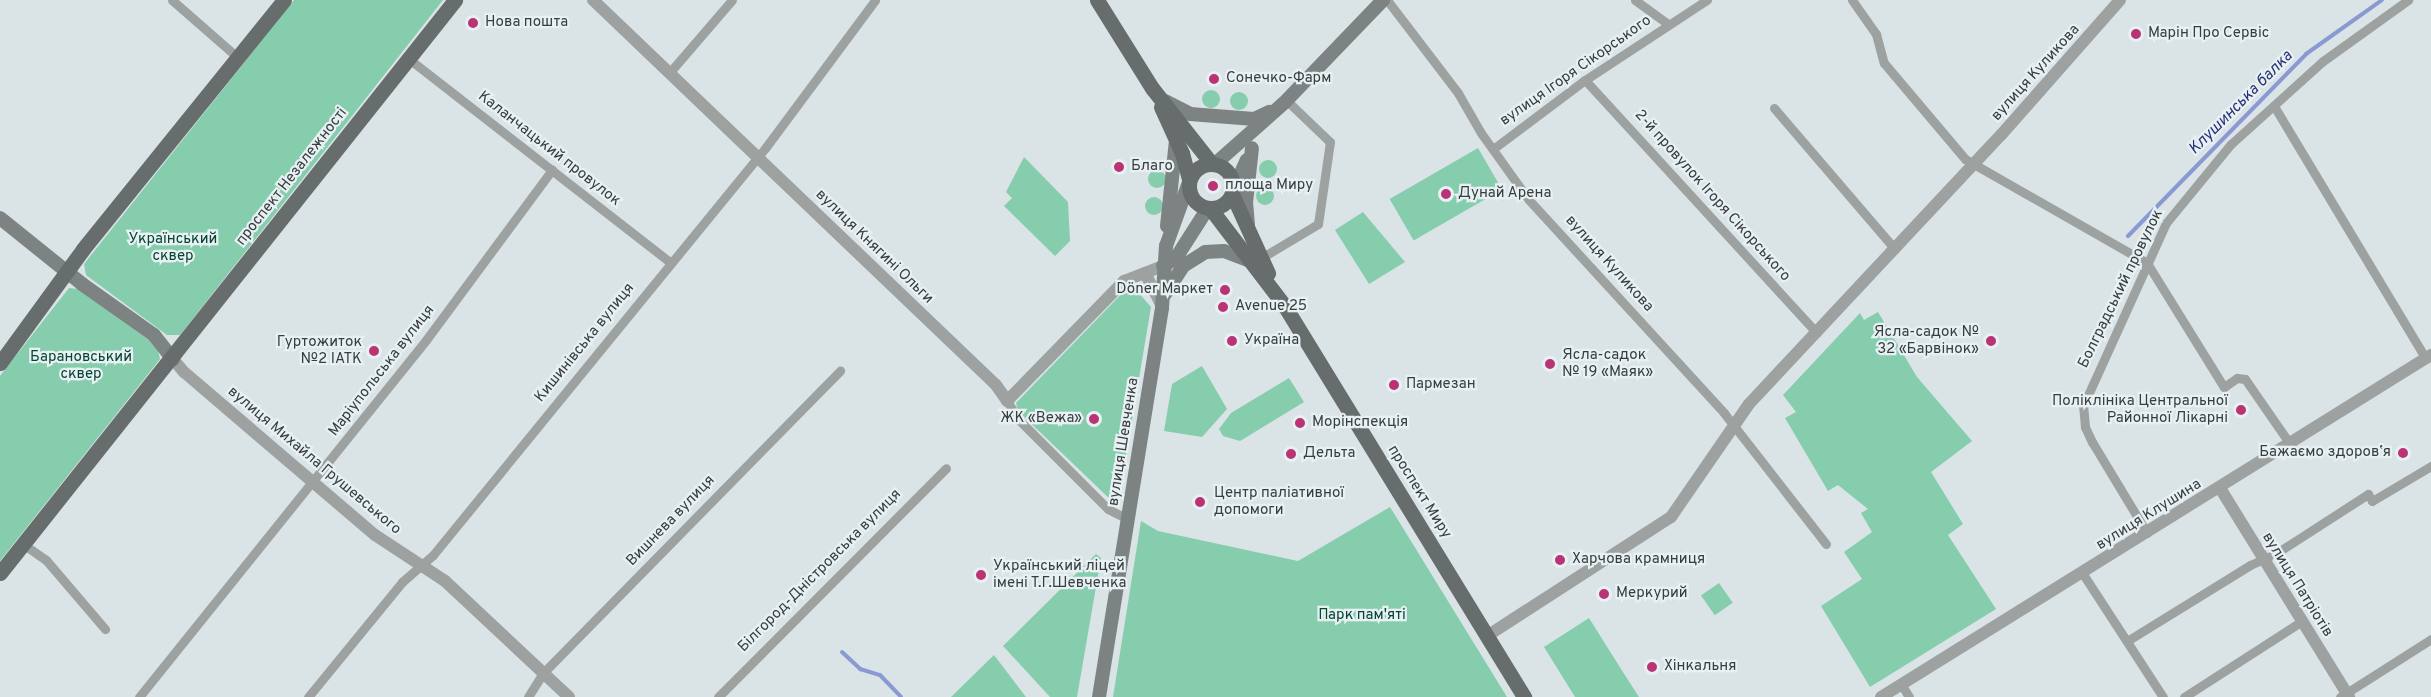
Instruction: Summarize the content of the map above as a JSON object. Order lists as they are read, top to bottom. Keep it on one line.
{"streets":{"main road":["проспект Незалежності","вулиця Шевченка","вулиця Михайла Грушевського","проспект Миру"],"street":["вулиця Ігоря Сікорського","вулиця Куликова","Каланчацький провулок","2-й провулок Ігоря Сікорського","вулиця Княгині Ольги","Болградський провулок","Кишинівська вулиця","Маріупольська вулиця","вулиця Клушина","Вишнева вулиця","Білгород-Дністровська вулиця","вулиця Патріотів"]},"crossings":[["вулиця Ігоря Сікорського","вулиця Куликова"],["вулиця Ігоря Сікорського","2-й провулок Ігоря Сікорського"],["вулиця Куликова","2-й провулок Ігоря Сікорського"],["вулиця Куликова","проспект Миру"],["Каланчацький провулок","проспект Незалежності"],["Каланчацький провулок","Кишинівська вулиця"],["Каланчацький провулок","Маріупольська вулиця"],["проспект Незалежності","вулиця Михайла Грушевського"],["вулиця Княгині Ольги","Кишинівська вулиця"],["вулиця Княгині Ольги","вулиця Шевченка"],["Болградський провулок","вулиця Клушина"],["Кишинівська вулиця","вулиця Михайла Грушевського"],["Маріупольська вулиця","вулиця Михайла Грушевського"],["вулиця Михайла Грушевського","Вишнева вулиця"],["вулиця Клушина","вулиця Патріотів"]],"water":["Клушинська балка"],"parks":["Український сквер","Барановський сквер","Парк пам'яті"],"places":["Нова пошта","Марін Про Сервіс","Сонечко-Фарм","Благо","площа Миру","Дунай Арена","Döner Маркет","Avenue 25","Україна","Ясла-садок № 32 «Барвінок»","Гуртожиток №2 ІАТК","Ясла-садок № 19 «Маяк»","Пармезан","Поліклініка Центральної Районної Лікарні","ЖК «Вежа»","Морінспекція","Бажаємо здоровʼя","Дельта","Центр паліативної допомоги","Харчова крамниця","Український ліцей імені Т.Г.Шевченка","Меркурий","Хінкальня"]}
